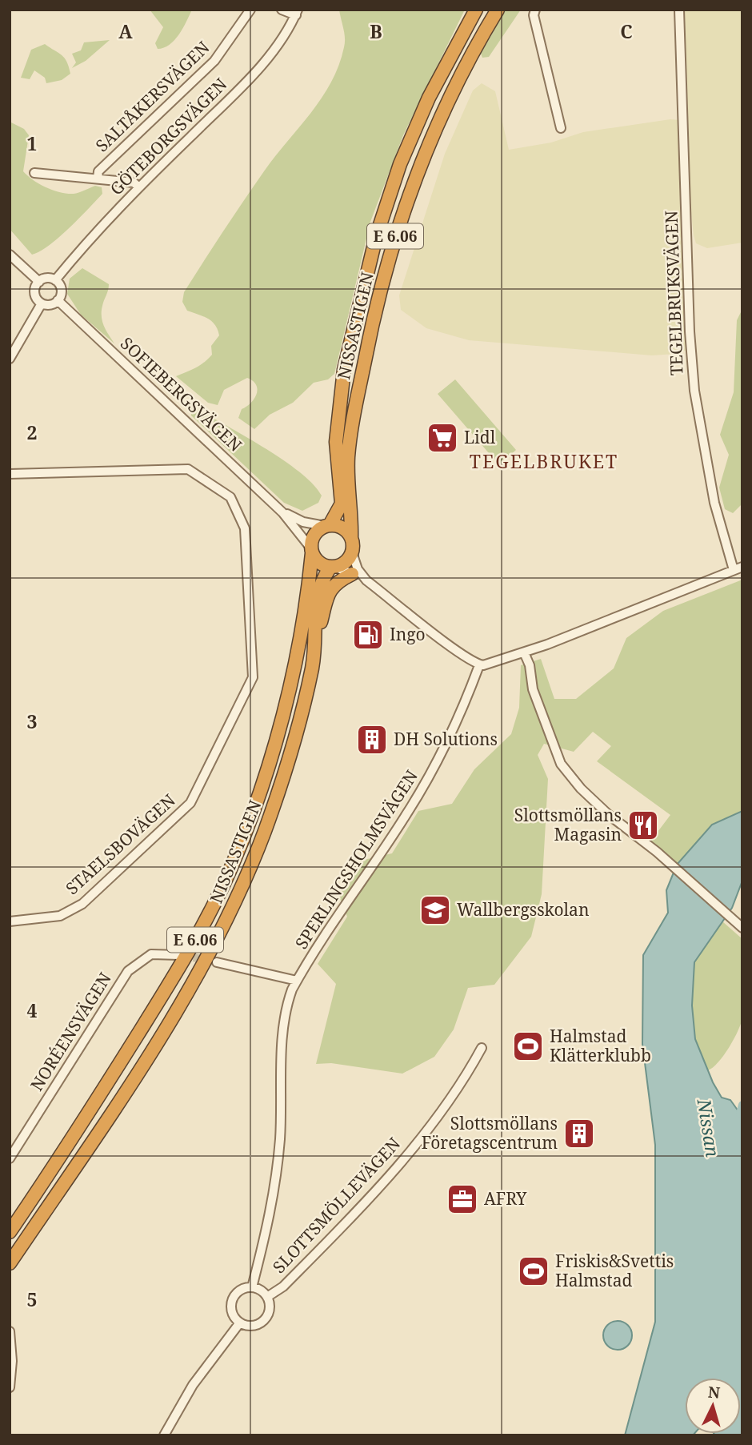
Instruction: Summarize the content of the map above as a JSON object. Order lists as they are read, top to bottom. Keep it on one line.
{"streets":{"highway":["E 6.06","NISSASTIGEN"],"street":["SALTÅKERSVÄGEN","GÖTEBORGSVÄGEN","TEGELBRUKSVÄGEN","SOFIEBERGSVÄGEN","STAELSBOVÄGEN","SPERLINGSHOLMSVÄGEN","NORÉENSVÄGEN","SLOTTSMÖLLEVÄGEN"]},"crossings":[["GÖTEBORGSVÄGEN","SOFIEBERGSVÄGEN"],["E 6.06","NISSASTIGEN"],["E 6.06","SOFIEBERGSVÄGEN"],["NISSASTIGEN","SOFIEBERGSVÄGEN"],["SPERLINGSHOLMSVÄGEN","SLOTTSMÖLLEVÄGEN"]],"districts":["TEGELBRUKET"],"water":["Nissan"],"places":{"supermarket":["Lidl"],"fuel station":["Ingo"],"building":["DH Solutions","Slottsmöllans Företagscentrum"],"restaurant":["Slottsmöllans Magasin"],"school or university":["Wallbergsskolan"],"sports":["Halmstad Klätterklubb","Friskis&Svettis Halmstad"],"office":["AFRY"]},"north":"top","grid":{"columns":["A","B","C"],"rows":["1","2","3","4","5"]}}
